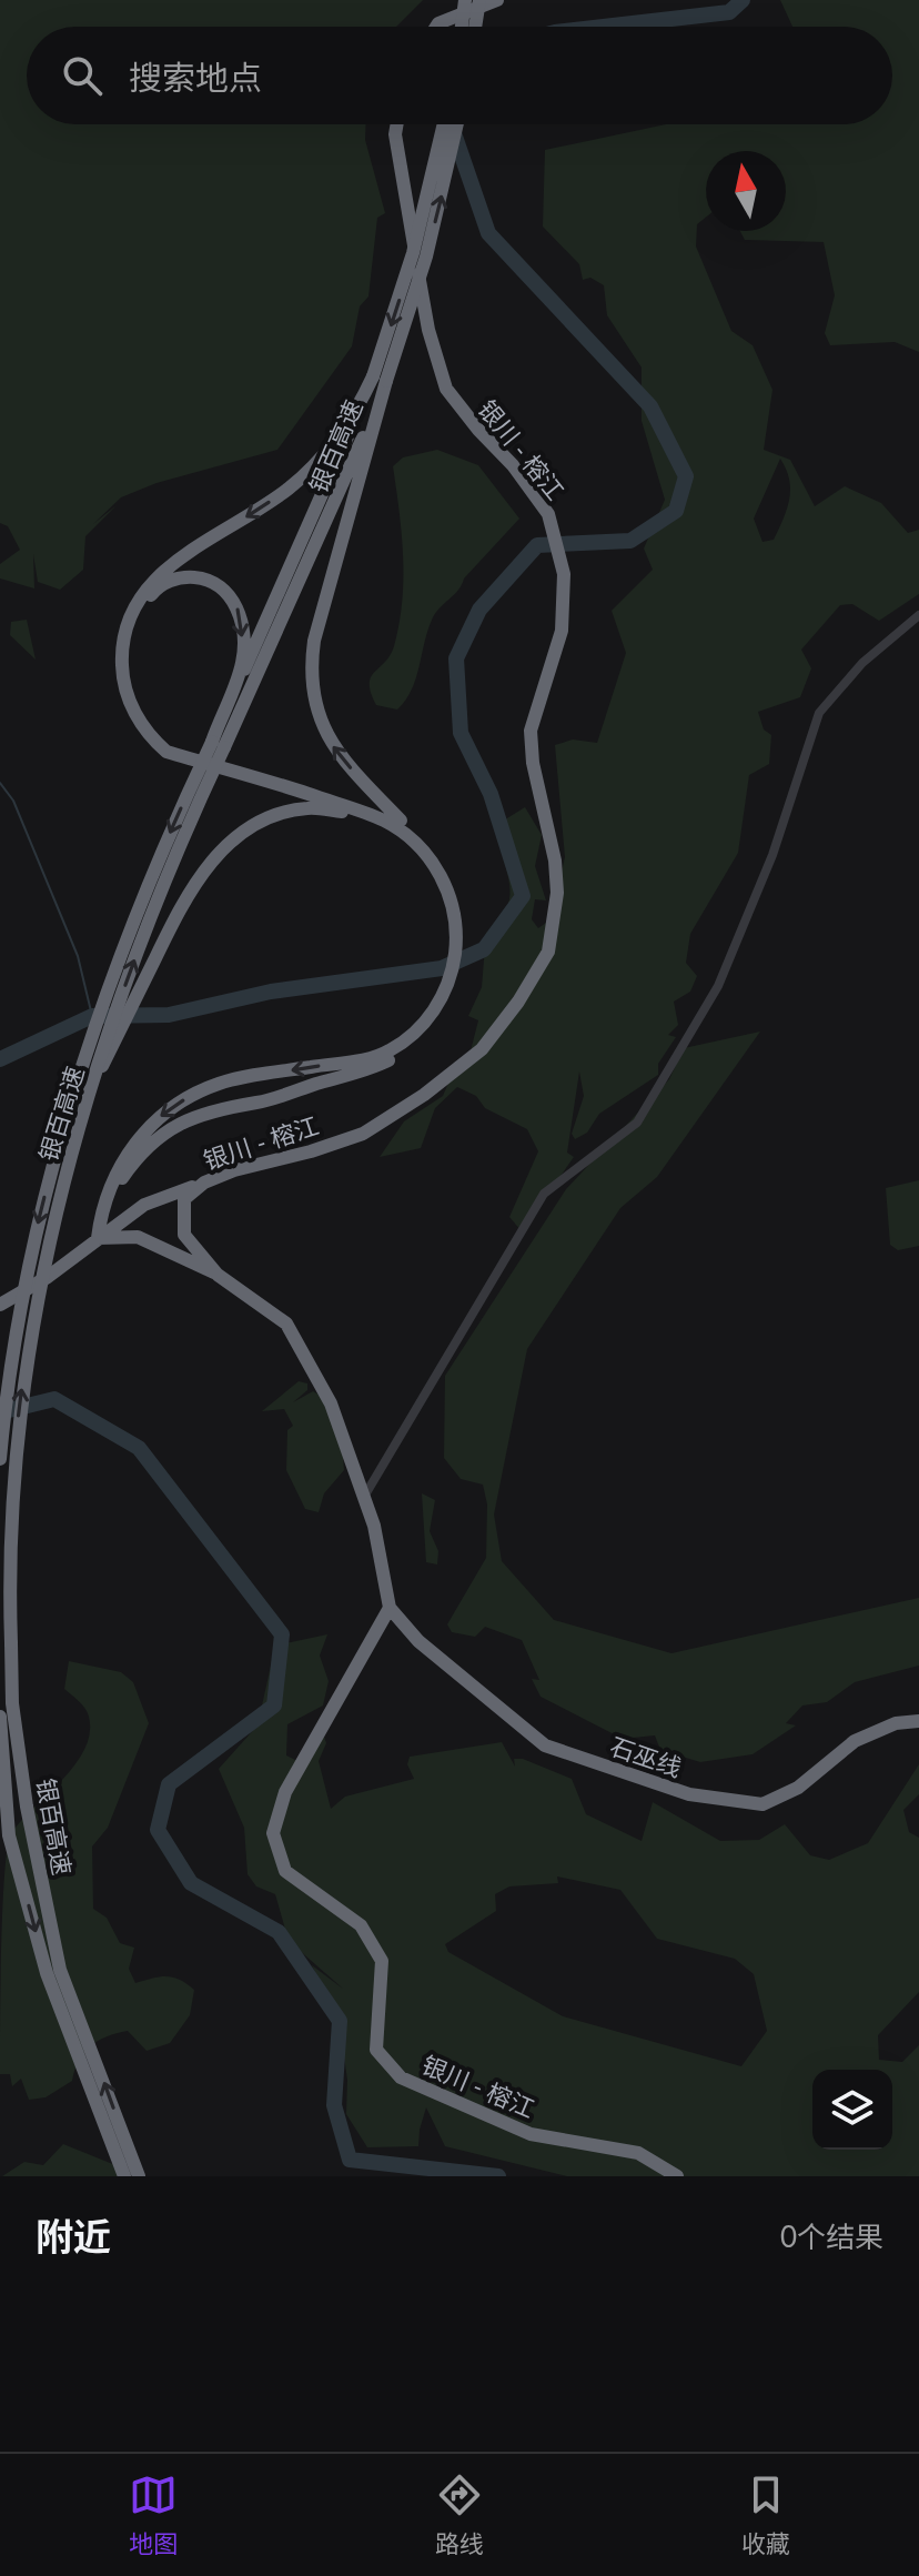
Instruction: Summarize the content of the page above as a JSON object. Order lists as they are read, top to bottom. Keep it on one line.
{"streets":{"highway":["银百高速","银川 - 榕江","石巫线"]},"crossings":[["银川 - 榕江","石巫线"]],"north":"top","page":{"search":"搜索地点","heading":["附近","0个结果"],"nav":["地图","路线","收藏"]}}
